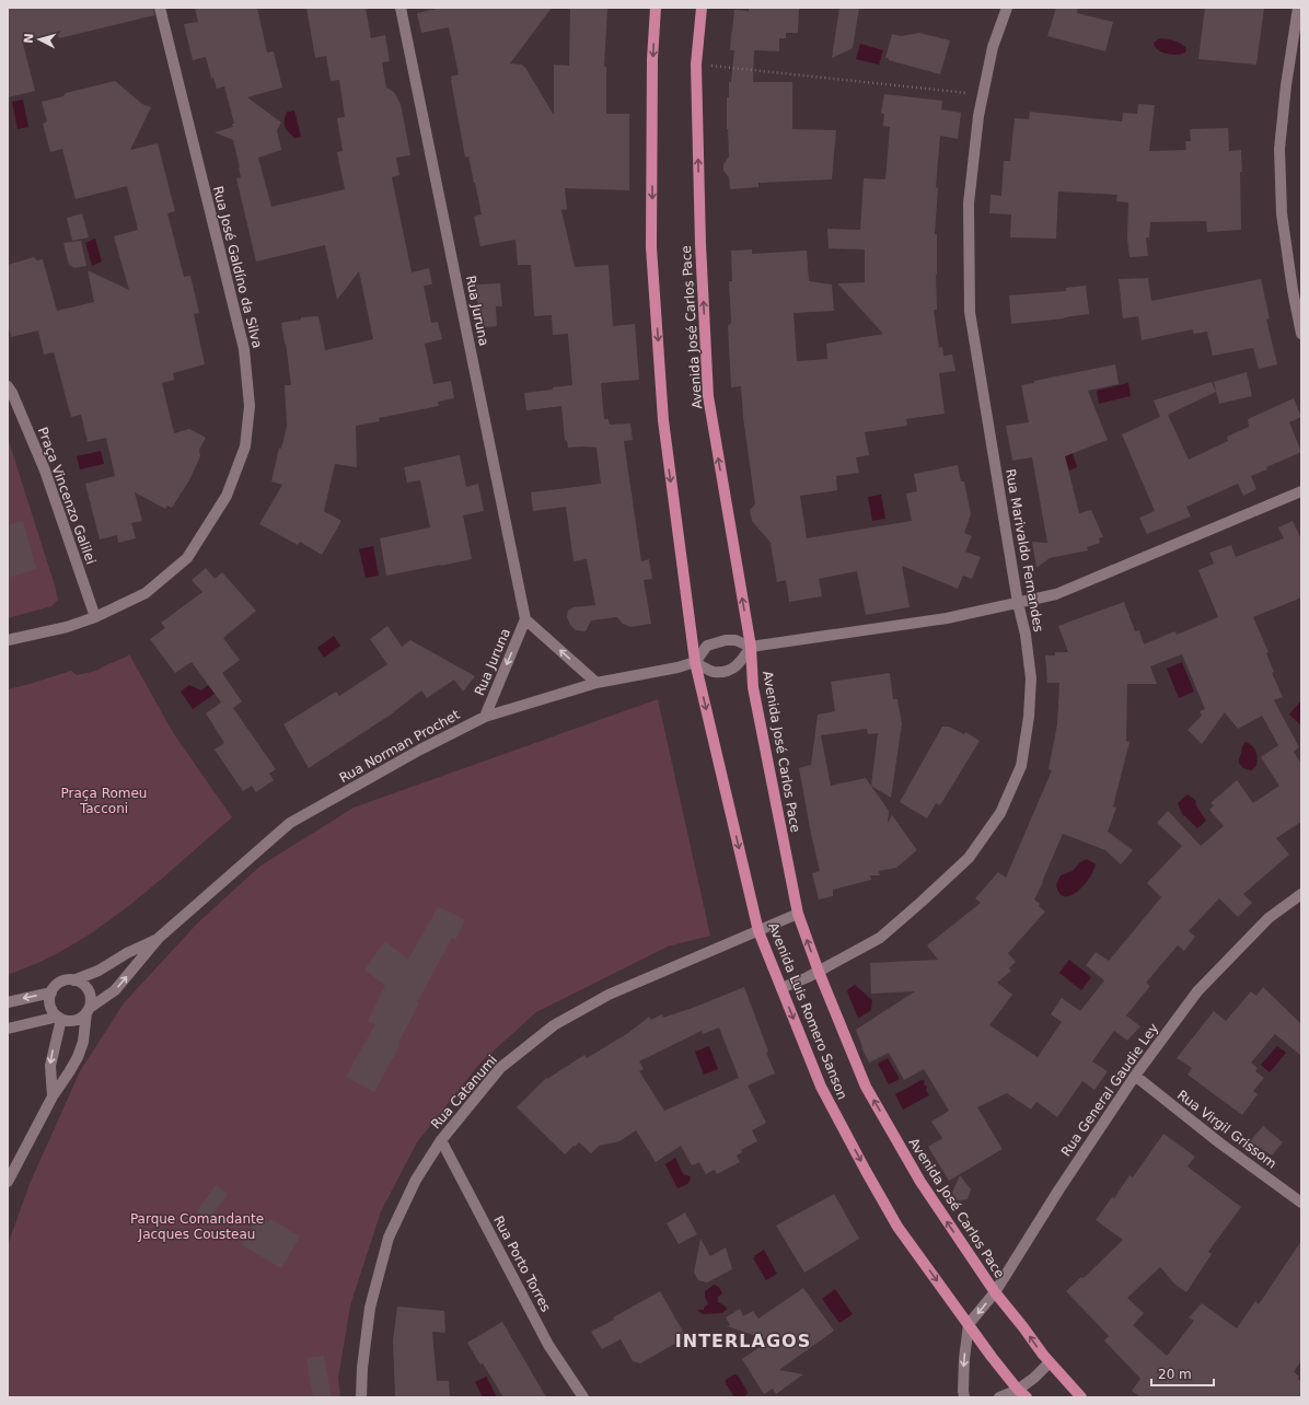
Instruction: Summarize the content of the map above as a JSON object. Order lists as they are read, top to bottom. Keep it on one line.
{"streets":{"main road":["Avenida José Carlos Pace","Avenida Luis Romero Sanson"],"street":["Rua José Galdíno da Silva","Rua Juruna","Praça Vincenzo Galilei","Rua Marivaldo Fernandes","Rua Norman Prochet","Rua General Gaudie Ley","Rua Catanumi","Rua Virgil Grissom","Rua Porto Torres"]},"crossings":[["Rua José Galdíno da Silva","Praça Vincenzo Galilei"],["Rua Juruna","Rua Norman Prochet"],["Avenida José Carlos Pace","Rua Marivaldo Fernandes"],["Avenida José Carlos Pace","Rua General Gaudie Ley"],["Avenida José Carlos Pace","Rua Catanumi"],["Rua Marivaldo Fernandes","Avenida Luis Romero Sanson"],["Rua Norman Prochet","Avenida Luis Romero Sanson"],["Avenida Luis Romero Sanson","Rua General Gaudie Ley"],["Avenida Luis Romero Sanson","Rua Catanumi"],["Rua General Gaudie Ley","Rua Virgil Grissom"],["Rua Catanumi","Rua Porto Torres"]],"one_way":["Avenida Luis Romero Sanson"],"districts":["INTERLAGOS"],"parks":["Praça Romeu Tacconi","Parque Comandante Jacques Cousteau"],"scale_bar":"20 m","north":"left"}
